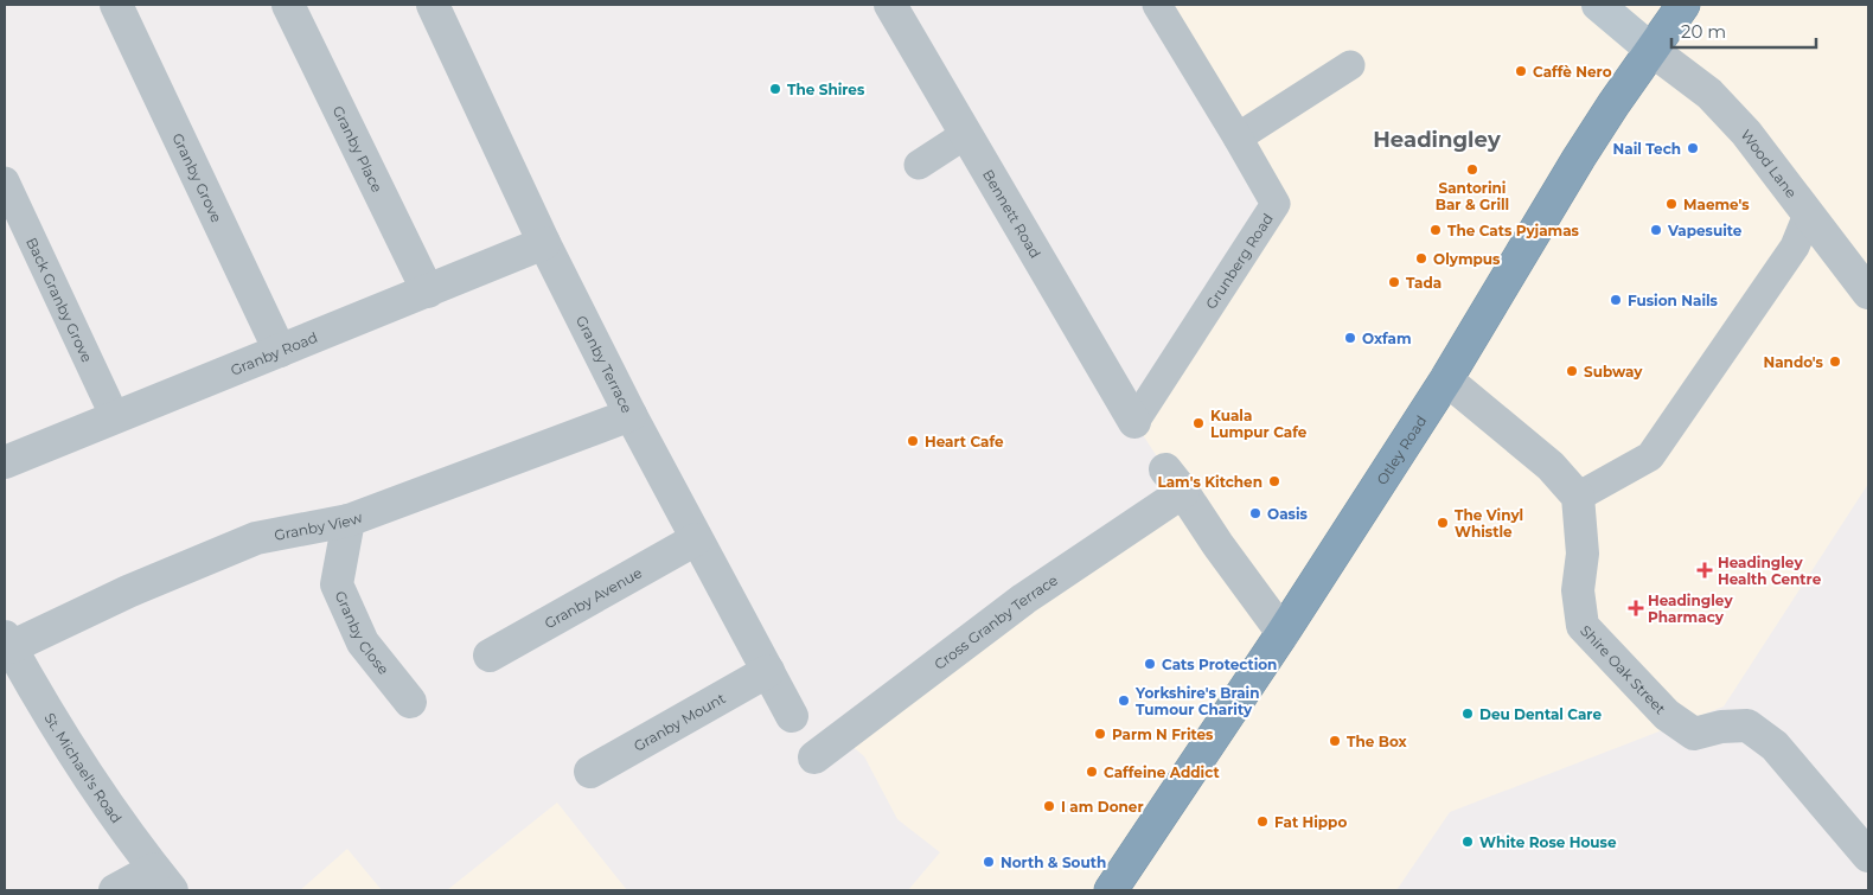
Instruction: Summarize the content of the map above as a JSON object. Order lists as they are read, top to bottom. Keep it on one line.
{"streets":{"highway":["Otley Road"],"street":["Granby Place","Wood Lane","Granby Grove","Bennett Road","Granby Road","Granby Terrace","Granby View","Granby Avenue","Cross Granby Terrace","Granby Close","Shire Oak Street","Granby Mount","St. Michael's Road"],"lane":["Grunberg Road","Back Granby Grove"]},"crossings":[["Granby Place","Granby Road"],["Wood Lane","Otley Road"],["Granby Grove","Granby Road"],["Bennett Road","Grunberg Road"],["Back Granby Grove","Granby Road"],["Granby Road","Granby Terrace"],["Granby Terrace","Granby View"],["Granby Terrace","Granby Avenue"],["Granby Terrace","Cross Granby Terrace"],["Granby Terrace","Granby Mount"],["Otley Road","Cross Granby Terrace"],["Granby View","Granby Close"],["Granby View","St. Michael's Road"]],"districts":["Headingley"],"places":{"other":["Caffè Nero","The Shires","Nail Tech","Santorini Bar & Grill","Maeme's","The Cats Pyjamas","Vapesuite","Olympus","Tada","Fusion Nails","Oxfam","Nando's","Subway","Kuala Lumpur Cafe","Heart Cafe","Lam's Kitchen","Oasis","The Vinyl Whistle","Cats Protection","Yorkshire's Brain Tumour Charity","Deu Dental Care","Parm N Frites","The Box","Caffeine Addict","I am Doner","Fat Hippo","White Rose House","North & South"],"health":["Headingley Health Centre","Headingley Pharmacy"]},"scale_bar":"20 m"}
